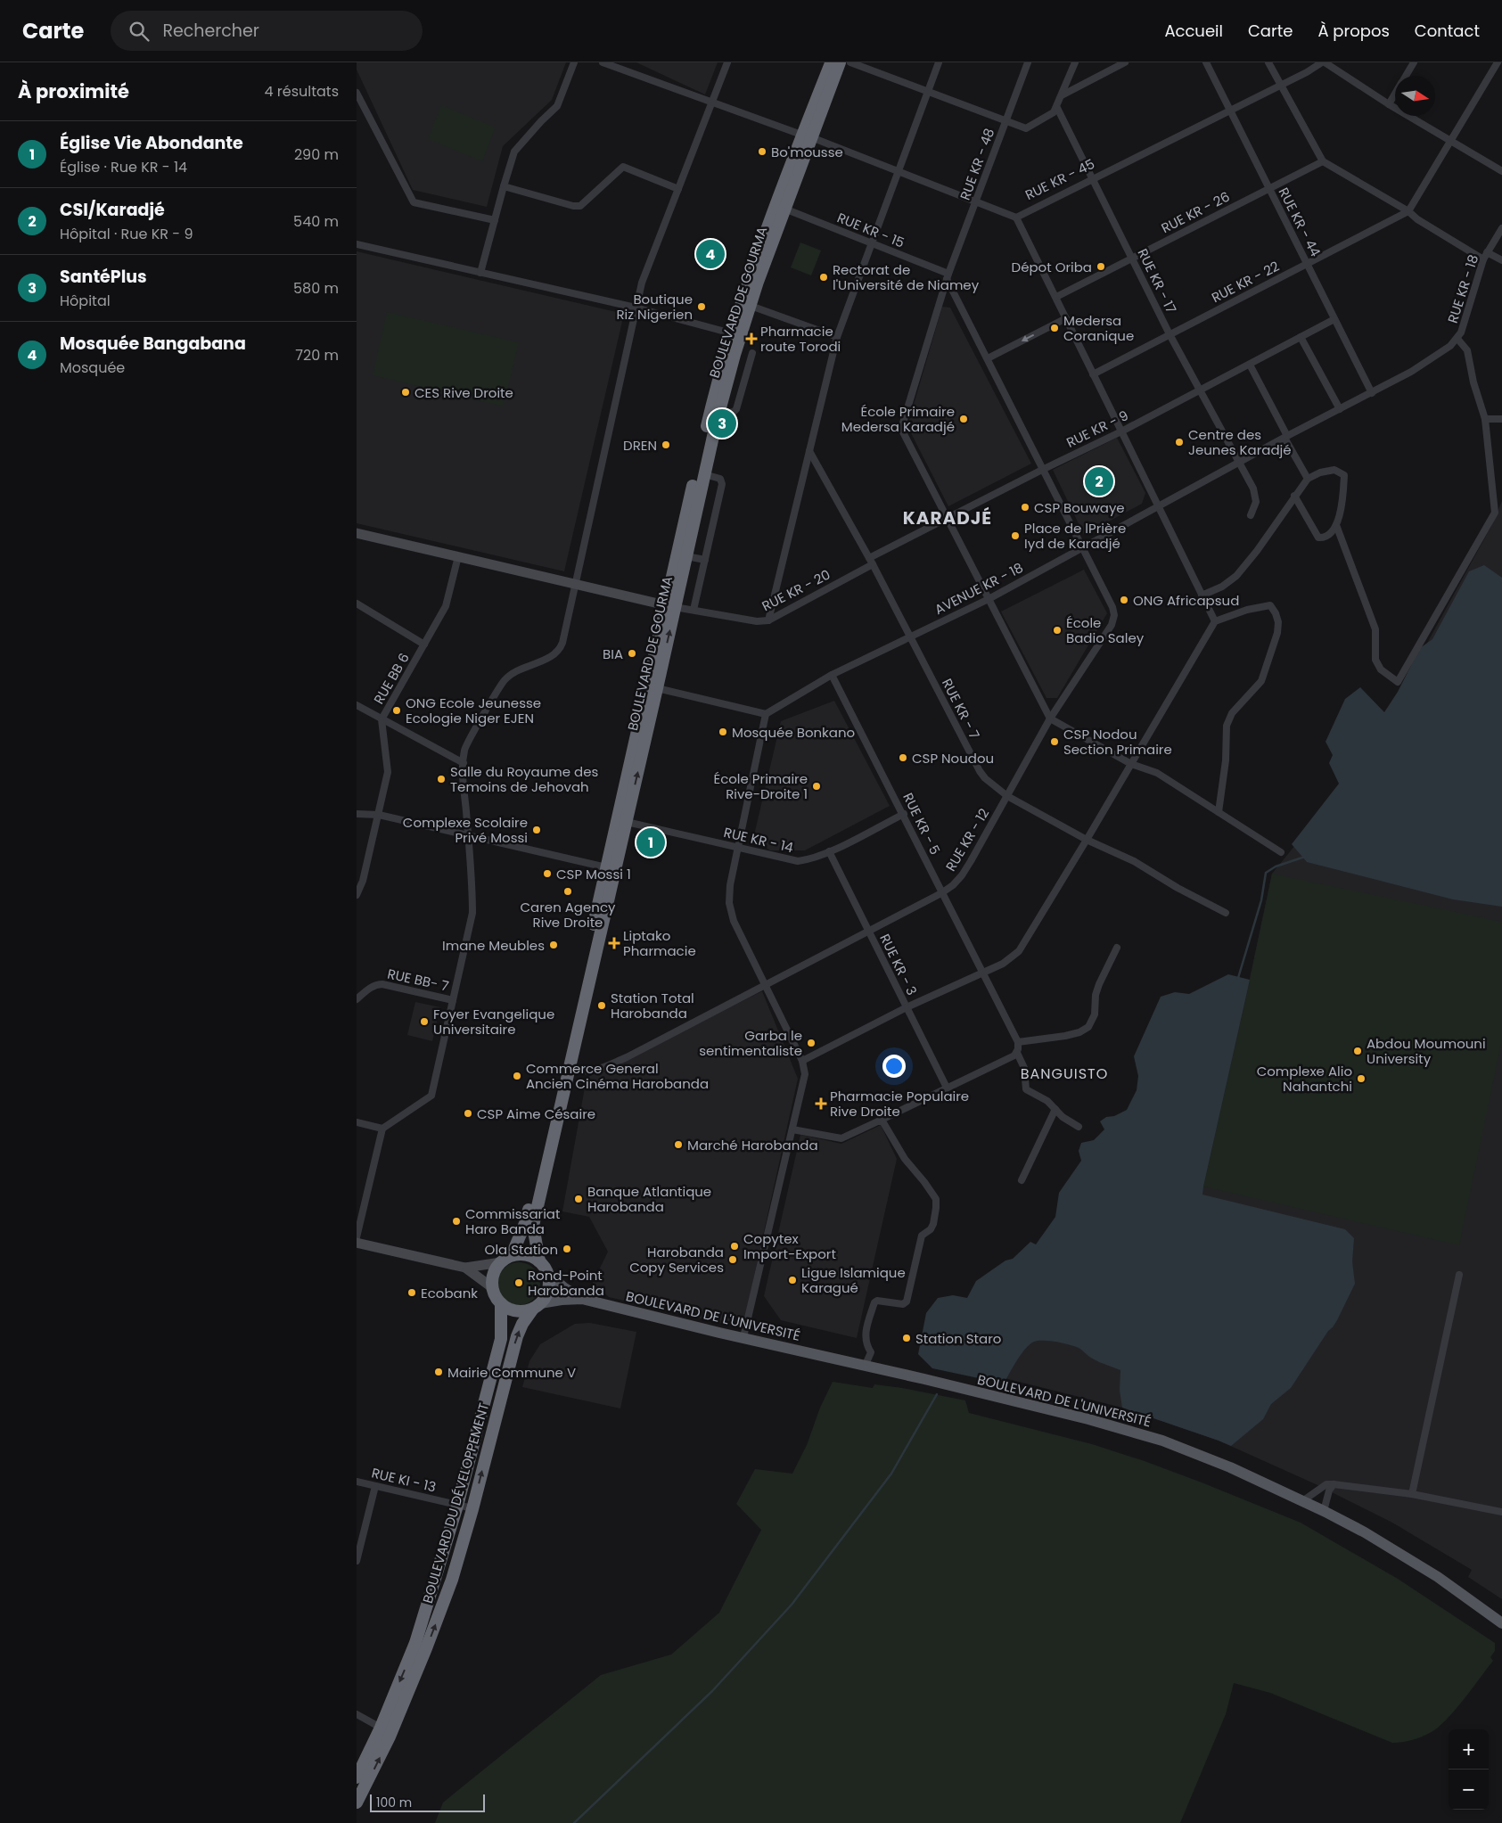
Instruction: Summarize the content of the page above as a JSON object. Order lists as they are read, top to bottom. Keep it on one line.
{"streets":{"highway":["BOULEVARD DE GOURMA","BOULEVARD DU DÉVELOPPEMENT"],"main road":["BOULEVARD DE L'UNIVERSITÉ"],"street":["RUE KR - 48","RUE KR - 45","RUE KR - 26","RUE KR - 44","RUE KR - 15","RUE KR - 17","RUE KR - 22","RUE KR - 18","RUE KR - 9","AVENUE KR - 18","RUE KR - 20","RUE BB 6","RUE KR - 7","RUE KR - 5","RUE KR - 14","RUE KR - 12","RUE KR - 3","RUE BB- 7","RUE KI - 13"]},"crossings":[["RUE KR - 48","RUE KR - 45"],["RUE KR - 48","RUE KR - 15"],["RUE KR - 48","RUE KR - 9"],["RUE KR - 48","AVENUE KR - 18"],["RUE KR - 48","RUE KR - 12"],["RUE KR - 45","RUE KR - 44"],["RUE KR - 45","RUE KR - 17"],["RUE KR - 45","BOULEVARD DE GOURMA"],["RUE KR - 26","RUE KR - 44"],["RUE KR - 26","RUE KR - 17"],["RUE KR - 44","RUE KR - 22"],["RUE KR - 44","RUE KR - 18"],["RUE KR - 44","RUE KR - 9"],["RUE KR - 44","AVENUE KR - 18"],["RUE KR - 15","BOULEVARD DE GOURMA"],["RUE KR - 17","RUE KR - 22"],["RUE KR - 17","RUE KR - 9"],["RUE KR - 17","AVENUE KR - 18"],["RUE KR - 18","AVENUE KR - 18"],["BOULEVARD DE GOURMA","RUE KR - 20"],["BOULEVARD DE GOURMA","RUE KR - 14"],["BOULEVARD DE GOURMA","RUE KR - 12"],["BOULEVARD DE GOURMA","BOULEVARD DE L'UNIVERSITÉ"],["BOULEVARD DE GOURMA","BOULEVARD DU DÉVELOPPEMENT"],["RUE KR - 9","RUE KR - 20"],["RUE KR - 9","RUE KR - 7"],["AVENUE KR - 18","RUE KR - 7"],["AVENUE KR - 18","RUE KR - 5"],["AVENUE KR - 18","RUE KR - 12"],["RUE KR - 20","RUE KR - 7"],["RUE KR - 7","RUE KR - 12"],["RUE KR - 5","RUE KR - 14"],["RUE KR - 5","RUE KR - 12"],["RUE KR - 14","RUE KR - 3"],["RUE KR - 12","RUE KR - 3"],["BOULEVARD DE L'UNIVERSITÉ","BOULEVARD DU DÉVELOPPEMENT"],["RUE KI - 13","BOULEVARD DU DÉVELOPPEMENT"]],"districts":["KARADJÉ","BANGUISTO"],"places":{"other":["Bo'mousse","Dépot Oriba","Rectorat de l'Université de Niamey","Boutique Riz Nigerien","Medersa Coranique","CES Rive Droite","École Primaire Medersa Karadjé","Centre des Jeunes Karadjé","DREN","CSP Bouwaye","Place de lPrière Iyd de Karadjé","ONG Africapsud","École Badio Saley","BIA","ONG Ecole Jeunesse Ecologie Niger EJEN","Mosquée Bonkano","CSP Nodou Section Primaire","CSP Noudou","Salle du Royaume des Temoins de Jehovah","École Primaire Rive-Droite 1","Complexe Scolaire Privé Mossi","CSP Mossi 1","Caren Agency Rive Droite","Imane Meubles","Station Total Harobanda","Foyer Evangelique Universitaire","Garba le sentimentaliste","Abdou Moumouni University","Commerce General Ancien Cinéma Harobanda","Complexe Alio Nahantchi","CSP Aime Césaire","Marché Harobanda","Banque Atlantique Harobanda","Commissariat Haro Banda","Copytex Import-Export","Ola Station","Harobanda Copy Services","Ligue Islamique Karagué","Rond-Point Harobanda","Ecobank","Station Staro","Mairie Commune V"],"health":["Pharmacie route Torodi","Liptako Pharmacie","Pharmacie Populaire Rive Droite"]},"scale_bar":"100 m","north":"right","page":{"header":"Carte","search":"Rechercher","nav":["Accueil","Carte","À propos","Contact"],"heading":["À proximité","4 résultats"],"list":[{"mark":"1","name":"Église Vie Abondante","note":"Église · Rue KR - 14","value":"290 m"},{"mark":"2","name":"CSI/Karadjé","note":"Hôpital · Rue KR - 9","value":"540 m"},{"mark":"3","name":"SantéPlus","note":"Hôpital","value":"580 m"},{"mark":"4","name":"Mosquée Bangabana","note":"Mosquée","value":"720 m"}],"pins":["4","3","2","1"],"map_buttons":["+","−"],"scale":"100 m"}}
